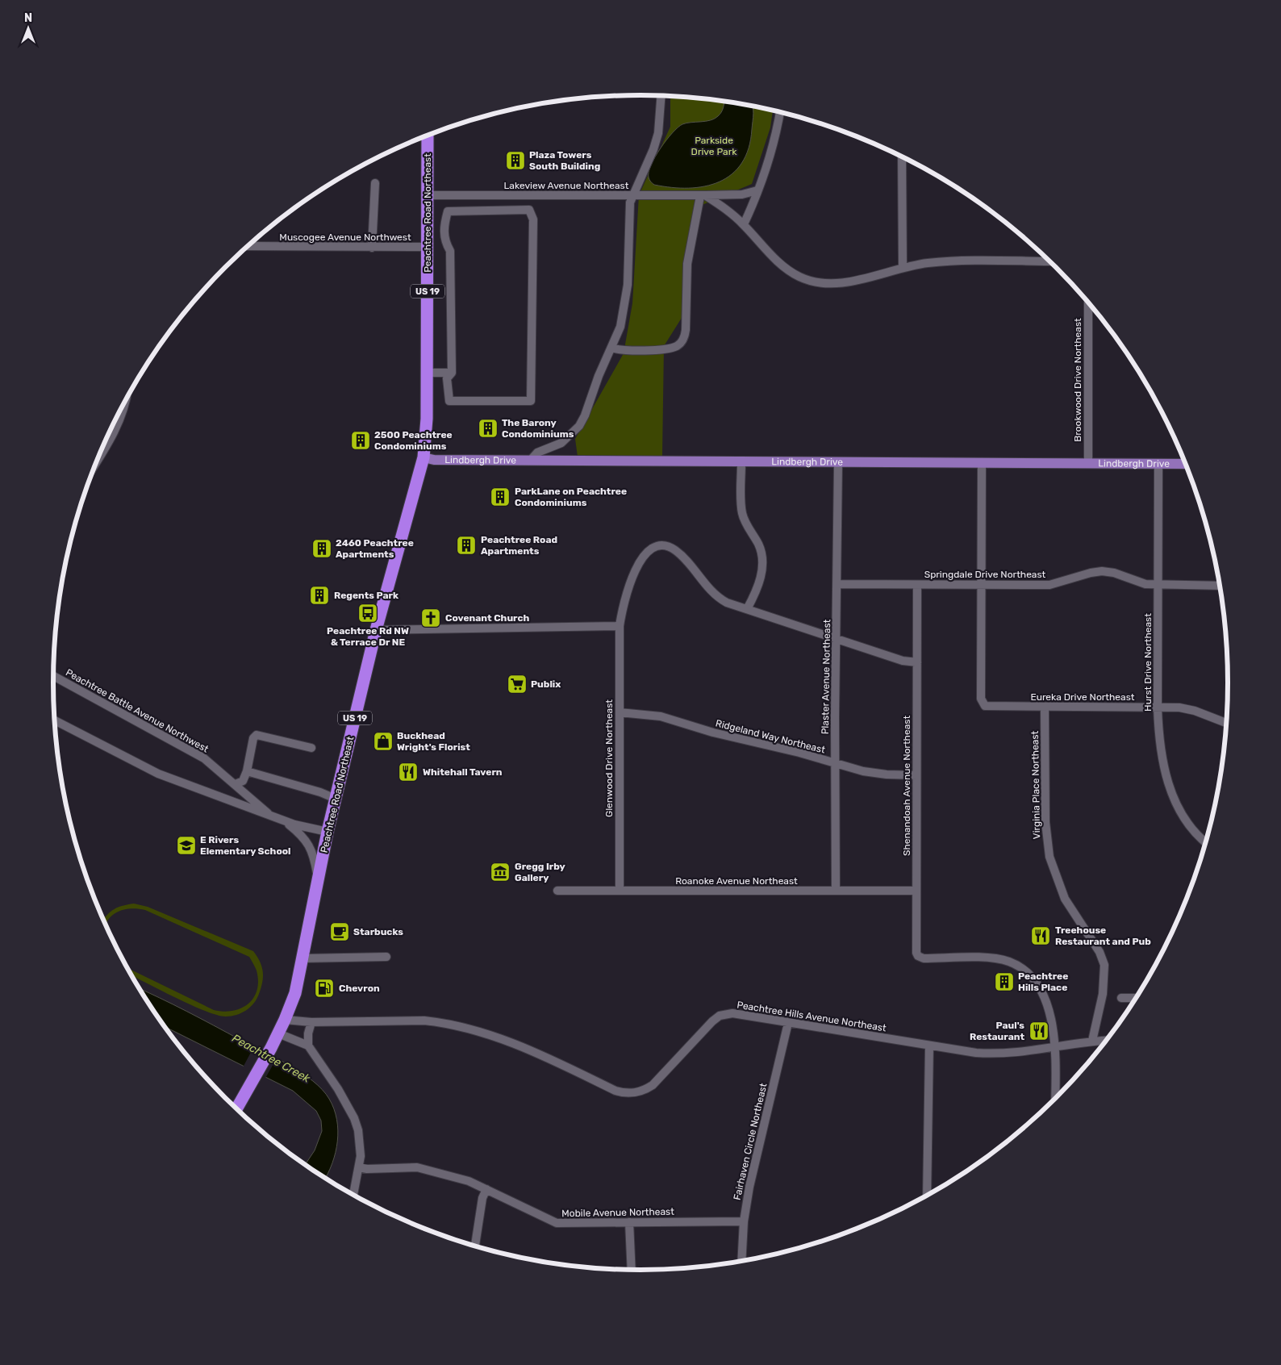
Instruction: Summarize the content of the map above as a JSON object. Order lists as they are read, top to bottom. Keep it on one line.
{"streets":{"highway":["Peachtree Road Northeast","US 19"],"main road":["Lindbergh Drive"],"street":["Lakeview Avenue Northeast","Muscogee Avenue Northwest","Brookwood Drive Northeast","Springdale Drive Northeast","Hurst Drive Northeast","Plaster Avenue Northeast","Eureka Drive Northeast","Peachtree Battle Avenue Northwest","Ridgeland Way Northeast","Glenwood Drive Northeast","Virginia Place Northeast","Shenandoah Avenue Northeast","Roanoke Avenue Northeast","Peachtree Hills Avenue Northeast","Fairhaven Circle Northeast","Mobile Avenue Northeast"]},"crossings":[["Lakeview Avenue Northeast","Peachtree Road Northeast"],["Peachtree Road Northeast","Muscogee Avenue Northwest"],["Peachtree Road Northeast","Lindbergh Drive"],["Peachtree Road Northeast","Peachtree Battle Avenue Northwest"],["Peachtree Road Northeast","Peachtree Hills Avenue Northeast"],["Brookwood Drive Northeast","Lindbergh Drive"],["Lindbergh Drive","Hurst Drive Northeast"],["Lindbergh Drive","Plaster Avenue Northeast"],["Springdale Drive Northeast","Hurst Drive Northeast"],["Springdale Drive Northeast","Plaster Avenue Northeast"],["Springdale Drive Northeast","Eureka Drive Northeast"],["Springdale Drive Northeast","Shenandoah Avenue Northeast"],["Hurst Drive Northeast","Eureka Drive Northeast"],["Plaster Avenue Northeast","Ridgeland Way Northeast"],["Plaster Avenue Northeast","Glenwood Drive Northeast"],["Plaster Avenue Northeast","Roanoke Avenue Northeast"],["Eureka Drive Northeast","Virginia Place Northeast"],["Ridgeland Way Northeast","Glenwood Drive Northeast"],["Ridgeland Way Northeast","Shenandoah Avenue Northeast"],["Glenwood Drive Northeast","Shenandoah Avenue Northeast"],["Glenwood Drive Northeast","Roanoke Avenue Northeast"],["Virginia Place Northeast","Peachtree Hills Avenue Northeast"],["Shenandoah Avenue Northeast","Roanoke Avenue Northeast"],["Shenandoah Avenue Northeast","Peachtree Hills Avenue Northeast"],["Peachtree Hills Avenue Northeast","Fairhaven Circle Northeast"],["Fairhaven Circle Northeast","Mobile Avenue Northeast"]],"water":["Peachtree Creek"],"parks":["Parkside Drive Park"],"places":{"building":["Plaza Towers South Building","The Barony Condominiums","2500 Peachtree Condominiums","ParkLane on Peachtree Condominiums","Peachtree Road Apartments","2460 Peachtree Apartments","Regents Park","Peachtree Hills Place"],"bus stop":["Peachtree Rd NW & Terrace Dr NE"],"church":["Covenant Church"],"supermarket":["Publix"],"shop":["Buckhead Wright's Florist"],"restaurant":["Whitehall Tavern","Treehouse Restaurant and Pub","Paul's Restaurant"],"school or university":["E Rivers Elementary School"],"museum":["Gregg Irby Gallery"],"cafe":["Starbucks"],"fuel station":["Chevron"]},"north":"top"}
